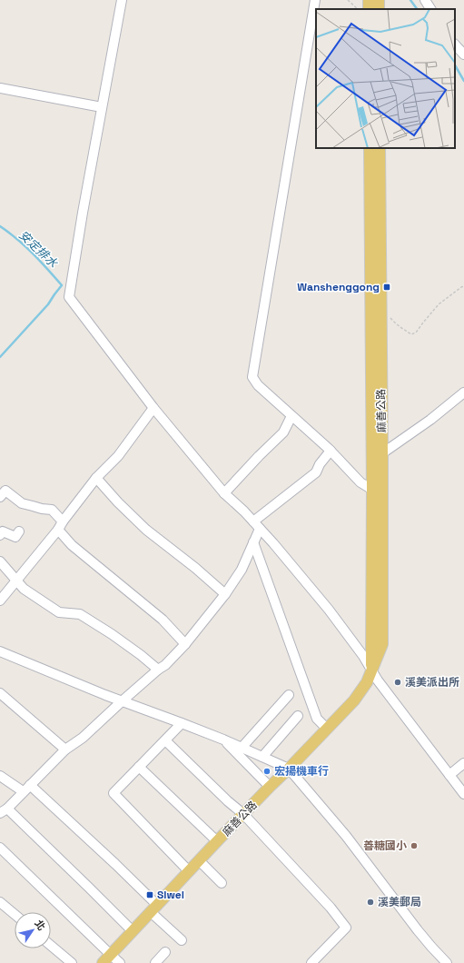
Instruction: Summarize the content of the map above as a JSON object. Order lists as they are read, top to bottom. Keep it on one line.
{"streets":{"main road":["麻善公路"]},"water":["安定排水"],"places":{"transit":["Wanshenggong","Siwei"],"other":["溪美派出所","宏揚機車行","善糖國小","溪美郵局"]},"north":"top right"}
